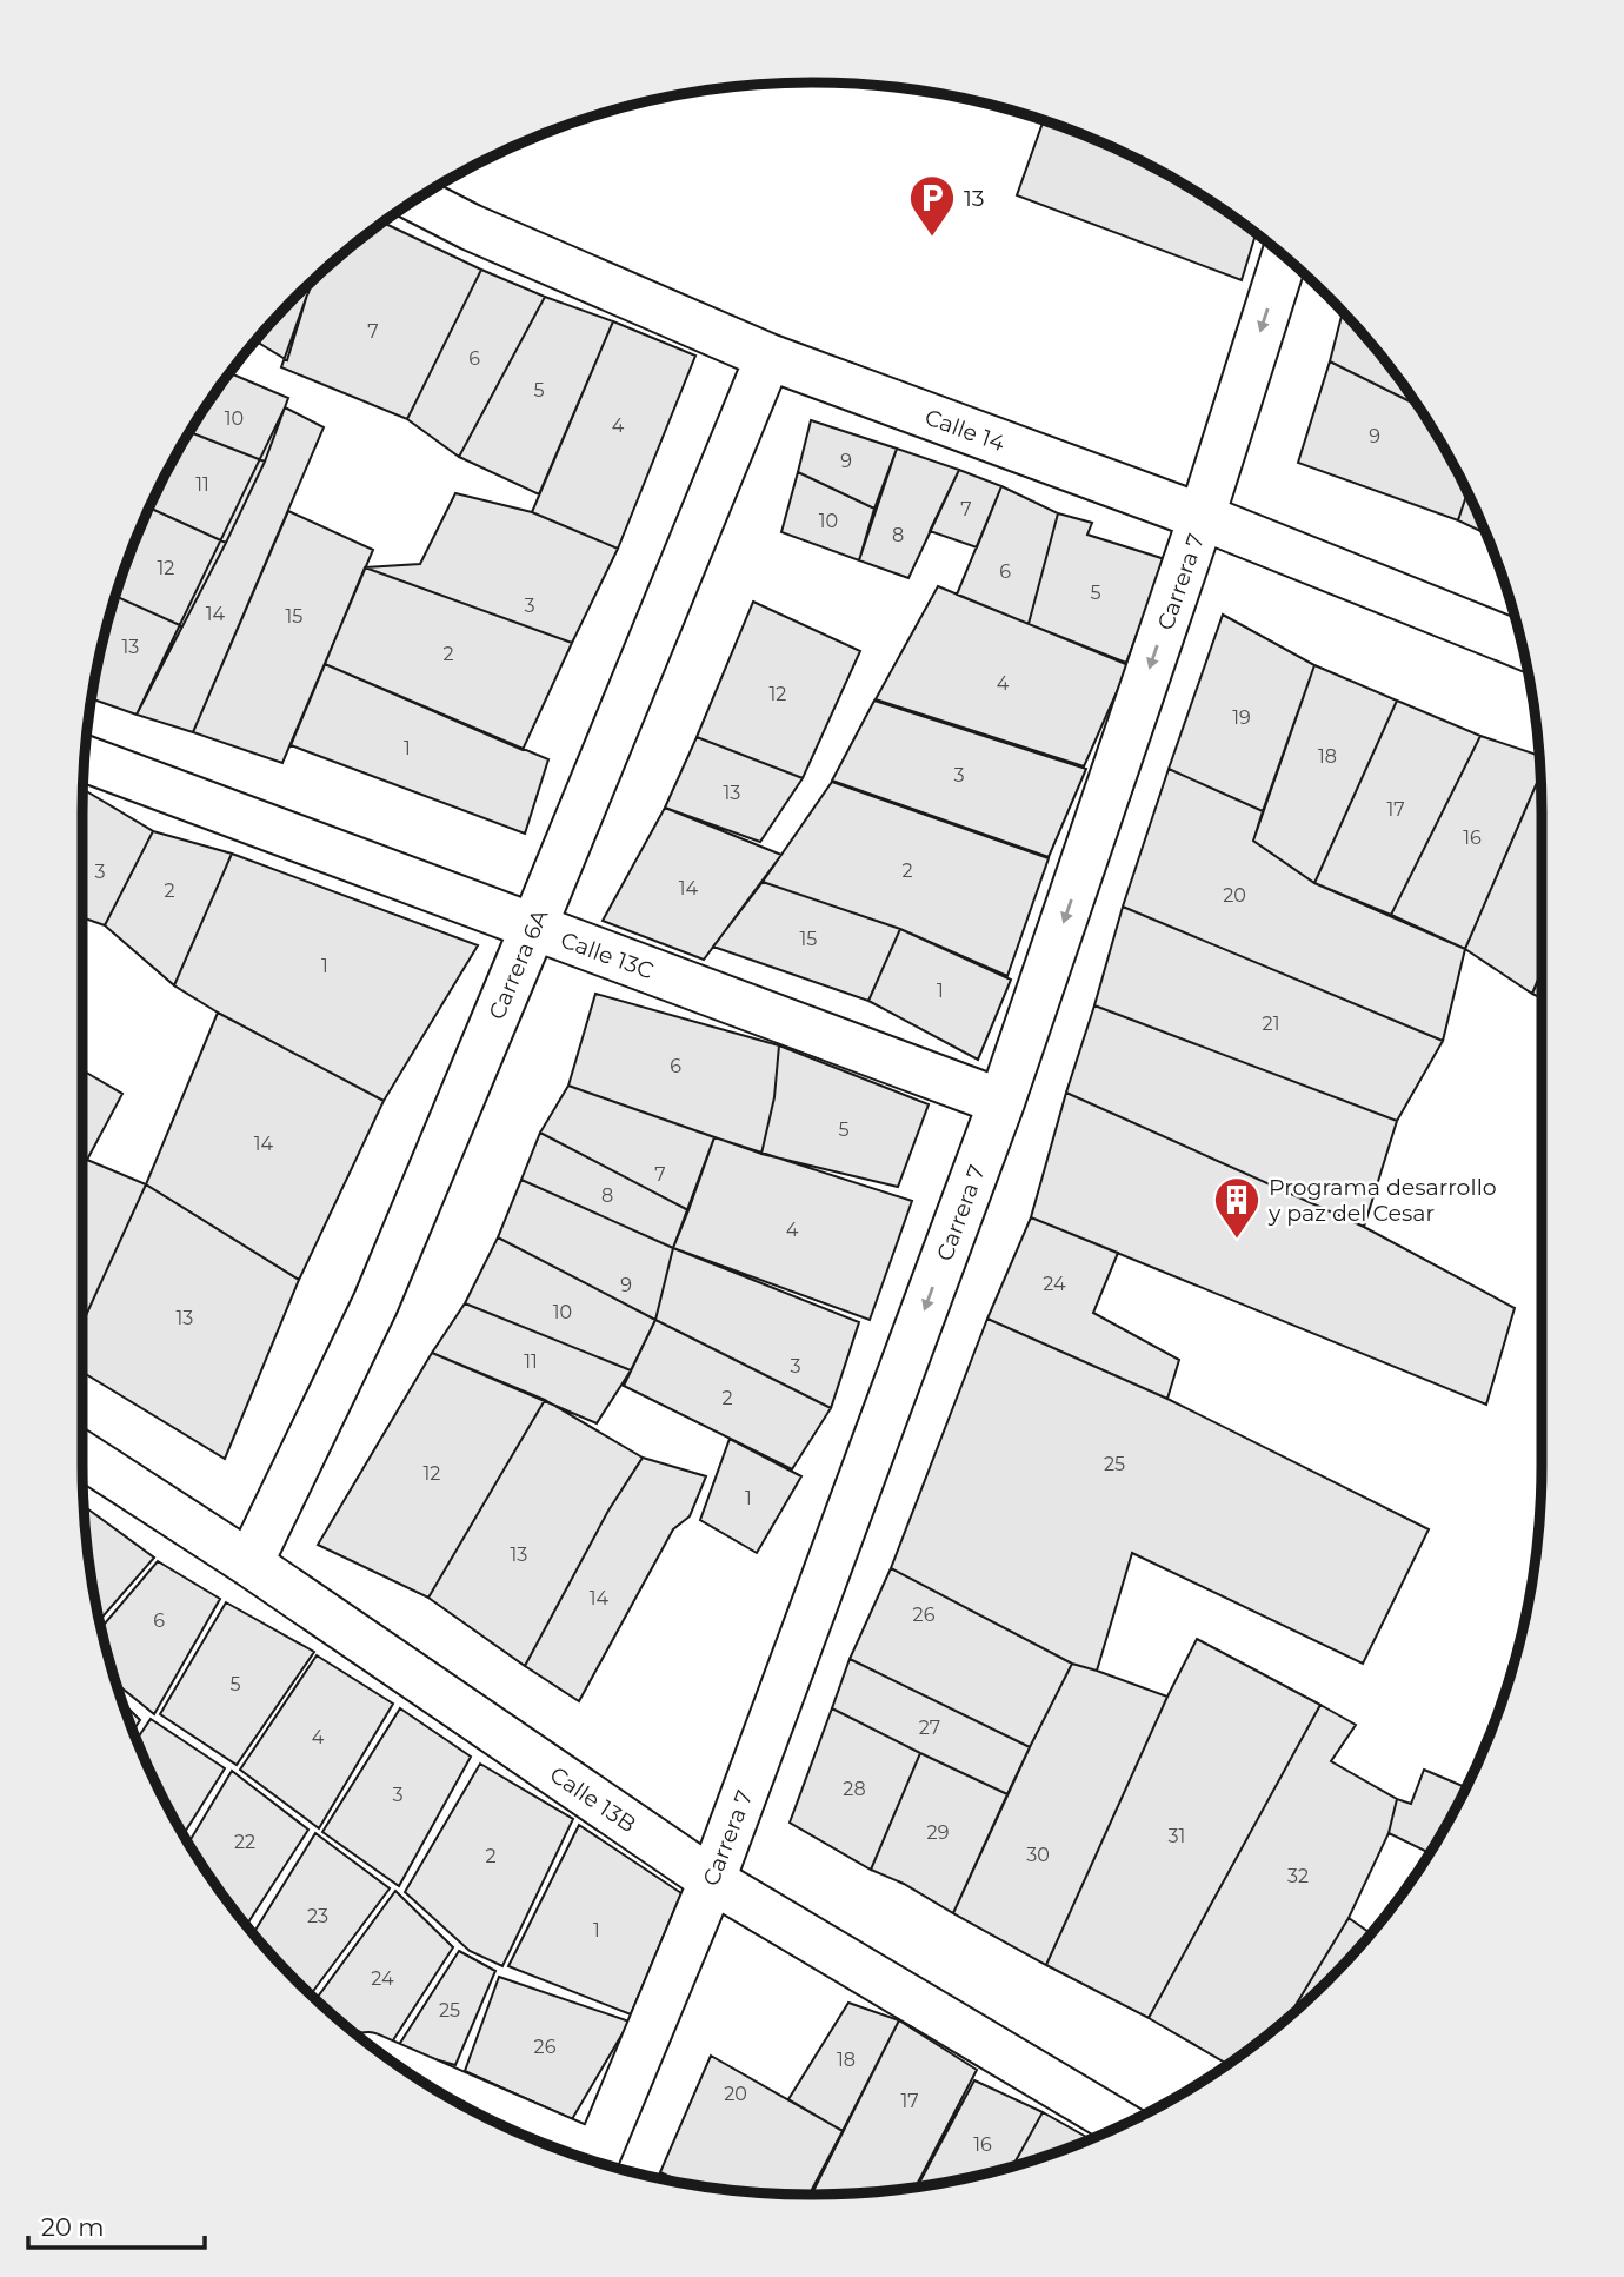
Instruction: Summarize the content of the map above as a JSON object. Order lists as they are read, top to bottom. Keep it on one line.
{"streets":{"street":["Calle 14","Carrera 7","Calle 13C","Carrera 6A","Calle 13B"]},"crossings":[["Calle 14","Carrera 7"],["Calle 14","Carrera 6A"],["Carrera 7","Calle 13C"],["Carrera 7","Calle 13B"],["Calle 13C","Carrera 6A"],["Carrera 6A","Calle 13B"]],"one_way":["Carrera 7"],"places":{"parking":["13"],"building":["Programa desarrollo y paz del Cesar"]},"house_numbers":["7","6","5","10","4","9","9","11","7","10","8","12","6","5","3","14","15","13","2","4","12","19","1","18","3","13","17","16","2","3","14","2","20","15","1","1","21","6","5","14","7","8","4","24","9","10","13","11","3","2","25","12","1","13","14","26","6","5","27","4","28","3","29","31","22","30","2","32","23","1","24","25","26","18","20","17","16"],"scale_bar":"20 m"}
